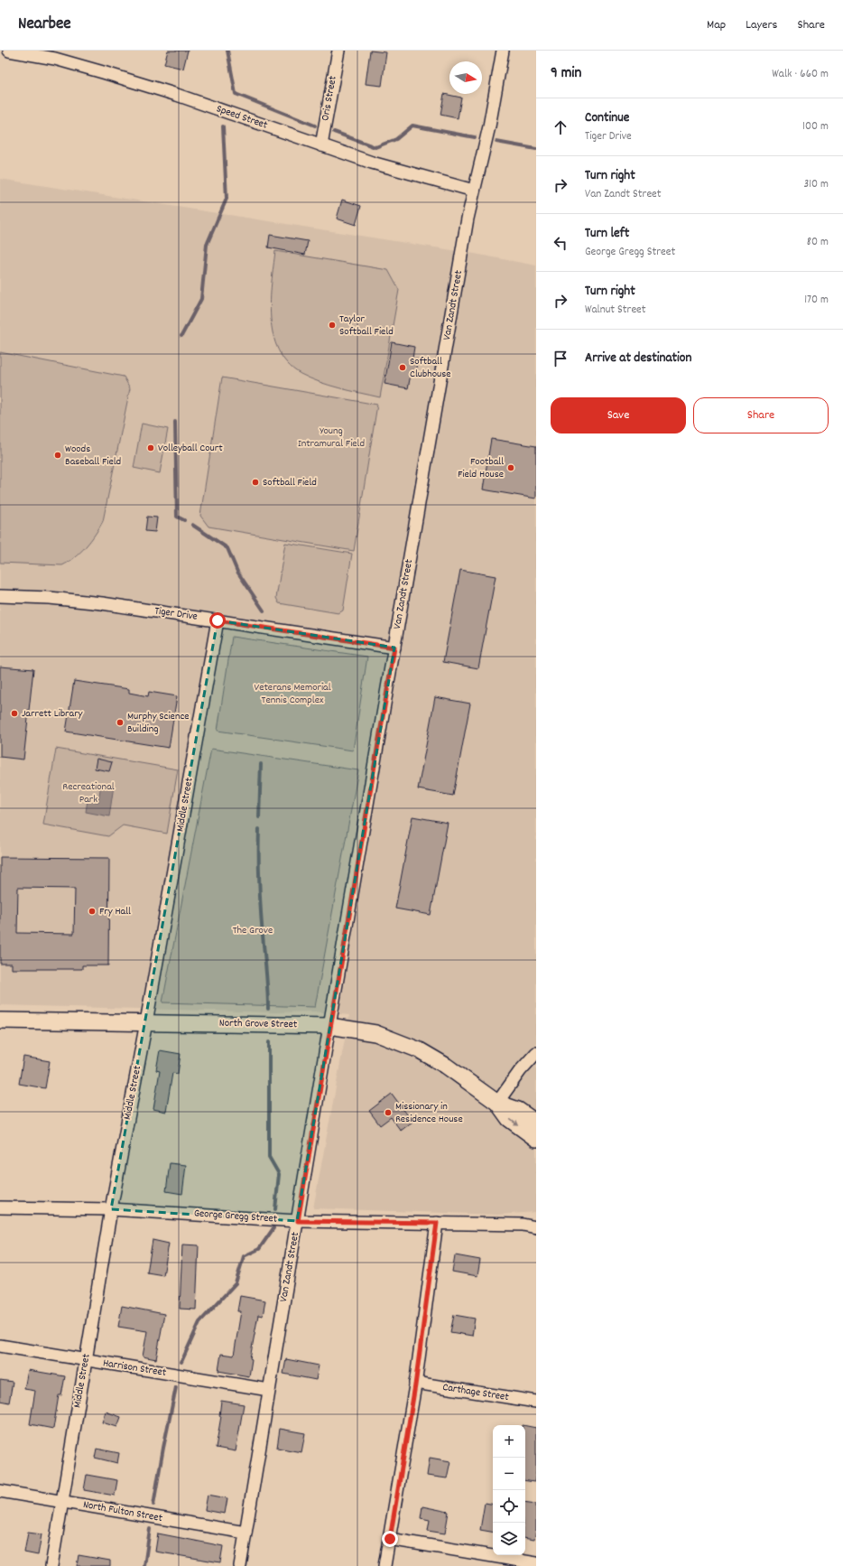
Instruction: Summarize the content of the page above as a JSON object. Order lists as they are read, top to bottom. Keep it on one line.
{"streets":{"main road":["North Grove Street"],"street":["Oris Street","Speed Street","Van Zandt Street","Tiger Drive","Middle Street","George Gregg Street","Harrison Street","Carthage Street","North Fulton Street"]},"crossings":[["Oris Street","Speed Street"],["Speed Street","Van Zandt Street"],["Van Zandt Street","Tiger Drive"],["Van Zandt Street","North Grove Street"],["Van Zandt Street","George Gregg Street"],["Van Zandt Street","Harrison Street"],["Van Zandt Street","North Fulton Street"],["Tiger Drive","Middle Street"],["Middle Street","North Grove Street"],["Middle Street","George Gregg Street"],["Middle Street","Harrison Street"],["Middle Street","North Fulton Street"]],"parks":["Young Intramural Field","Veterans Memorial Tennis Complex","Recreational Park","The Grove"],"places":["Taylor Softball Field","Softball Clubhouse","Volleyball Court","Woods Baseball Field","Football Field House","Softball Field","Jarrett Library","Murphy Science Building","Fry Hall","Missionary in Residence House"],"north":"right","page":{"header":"Nearbee","nav":["Map","Layers","Share"],"heading":["9 min","Walk · 660 m"],"list":[["Continue","Tiger Drive","100 m"],["Turn right","Van Zandt Street","310 m"],["Turn left","George Gregg Street","80 m"],["Turn right","Walnut Street","170 m"],"Arrive at destination"],"buttons":["Save","Share"],"map_buttons":["+","−"]}}
